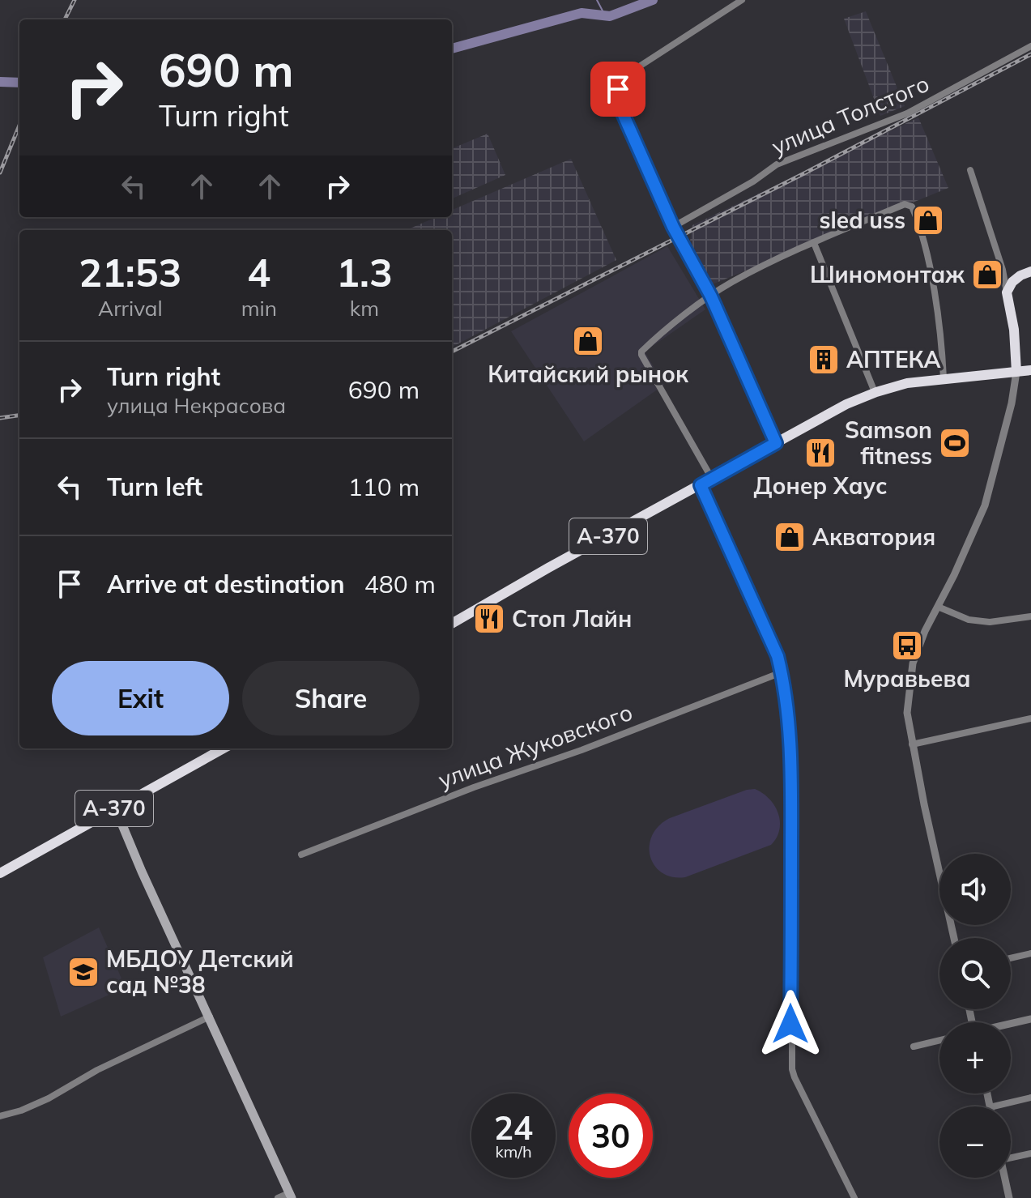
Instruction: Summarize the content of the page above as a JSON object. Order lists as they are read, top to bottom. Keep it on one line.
{"streets":{"highway":["А-370"],"street":["улица Толстого","улица Жуковского"]},"places":{"shop":["sled uss","Шиномонтаж","Китайский рынок","Акватория"],"building":["АПТЕКА"],"sports":["Samson fitness"],"restaurant":["Донер Хаус","Стоп Лайн"],"bus stop":["Муравьева"],"school or university":["МБДОУ Детский сад №38"]},"page":{"turn":["690 m","Turn right"],"eta":["21:53","Arrival","4","min","1.3","km"],"list":[{"name":"Turn right","note":"улица Некрасова","value":"690 m"},{"name":"Turn left","value":"110 m"},{"name":"Arrive at destination","value":"480 m"}],"buttons":["Exit","Share"],"map_buttons":["+","−"],"speed":"24 km/h","limit":"30"}}
